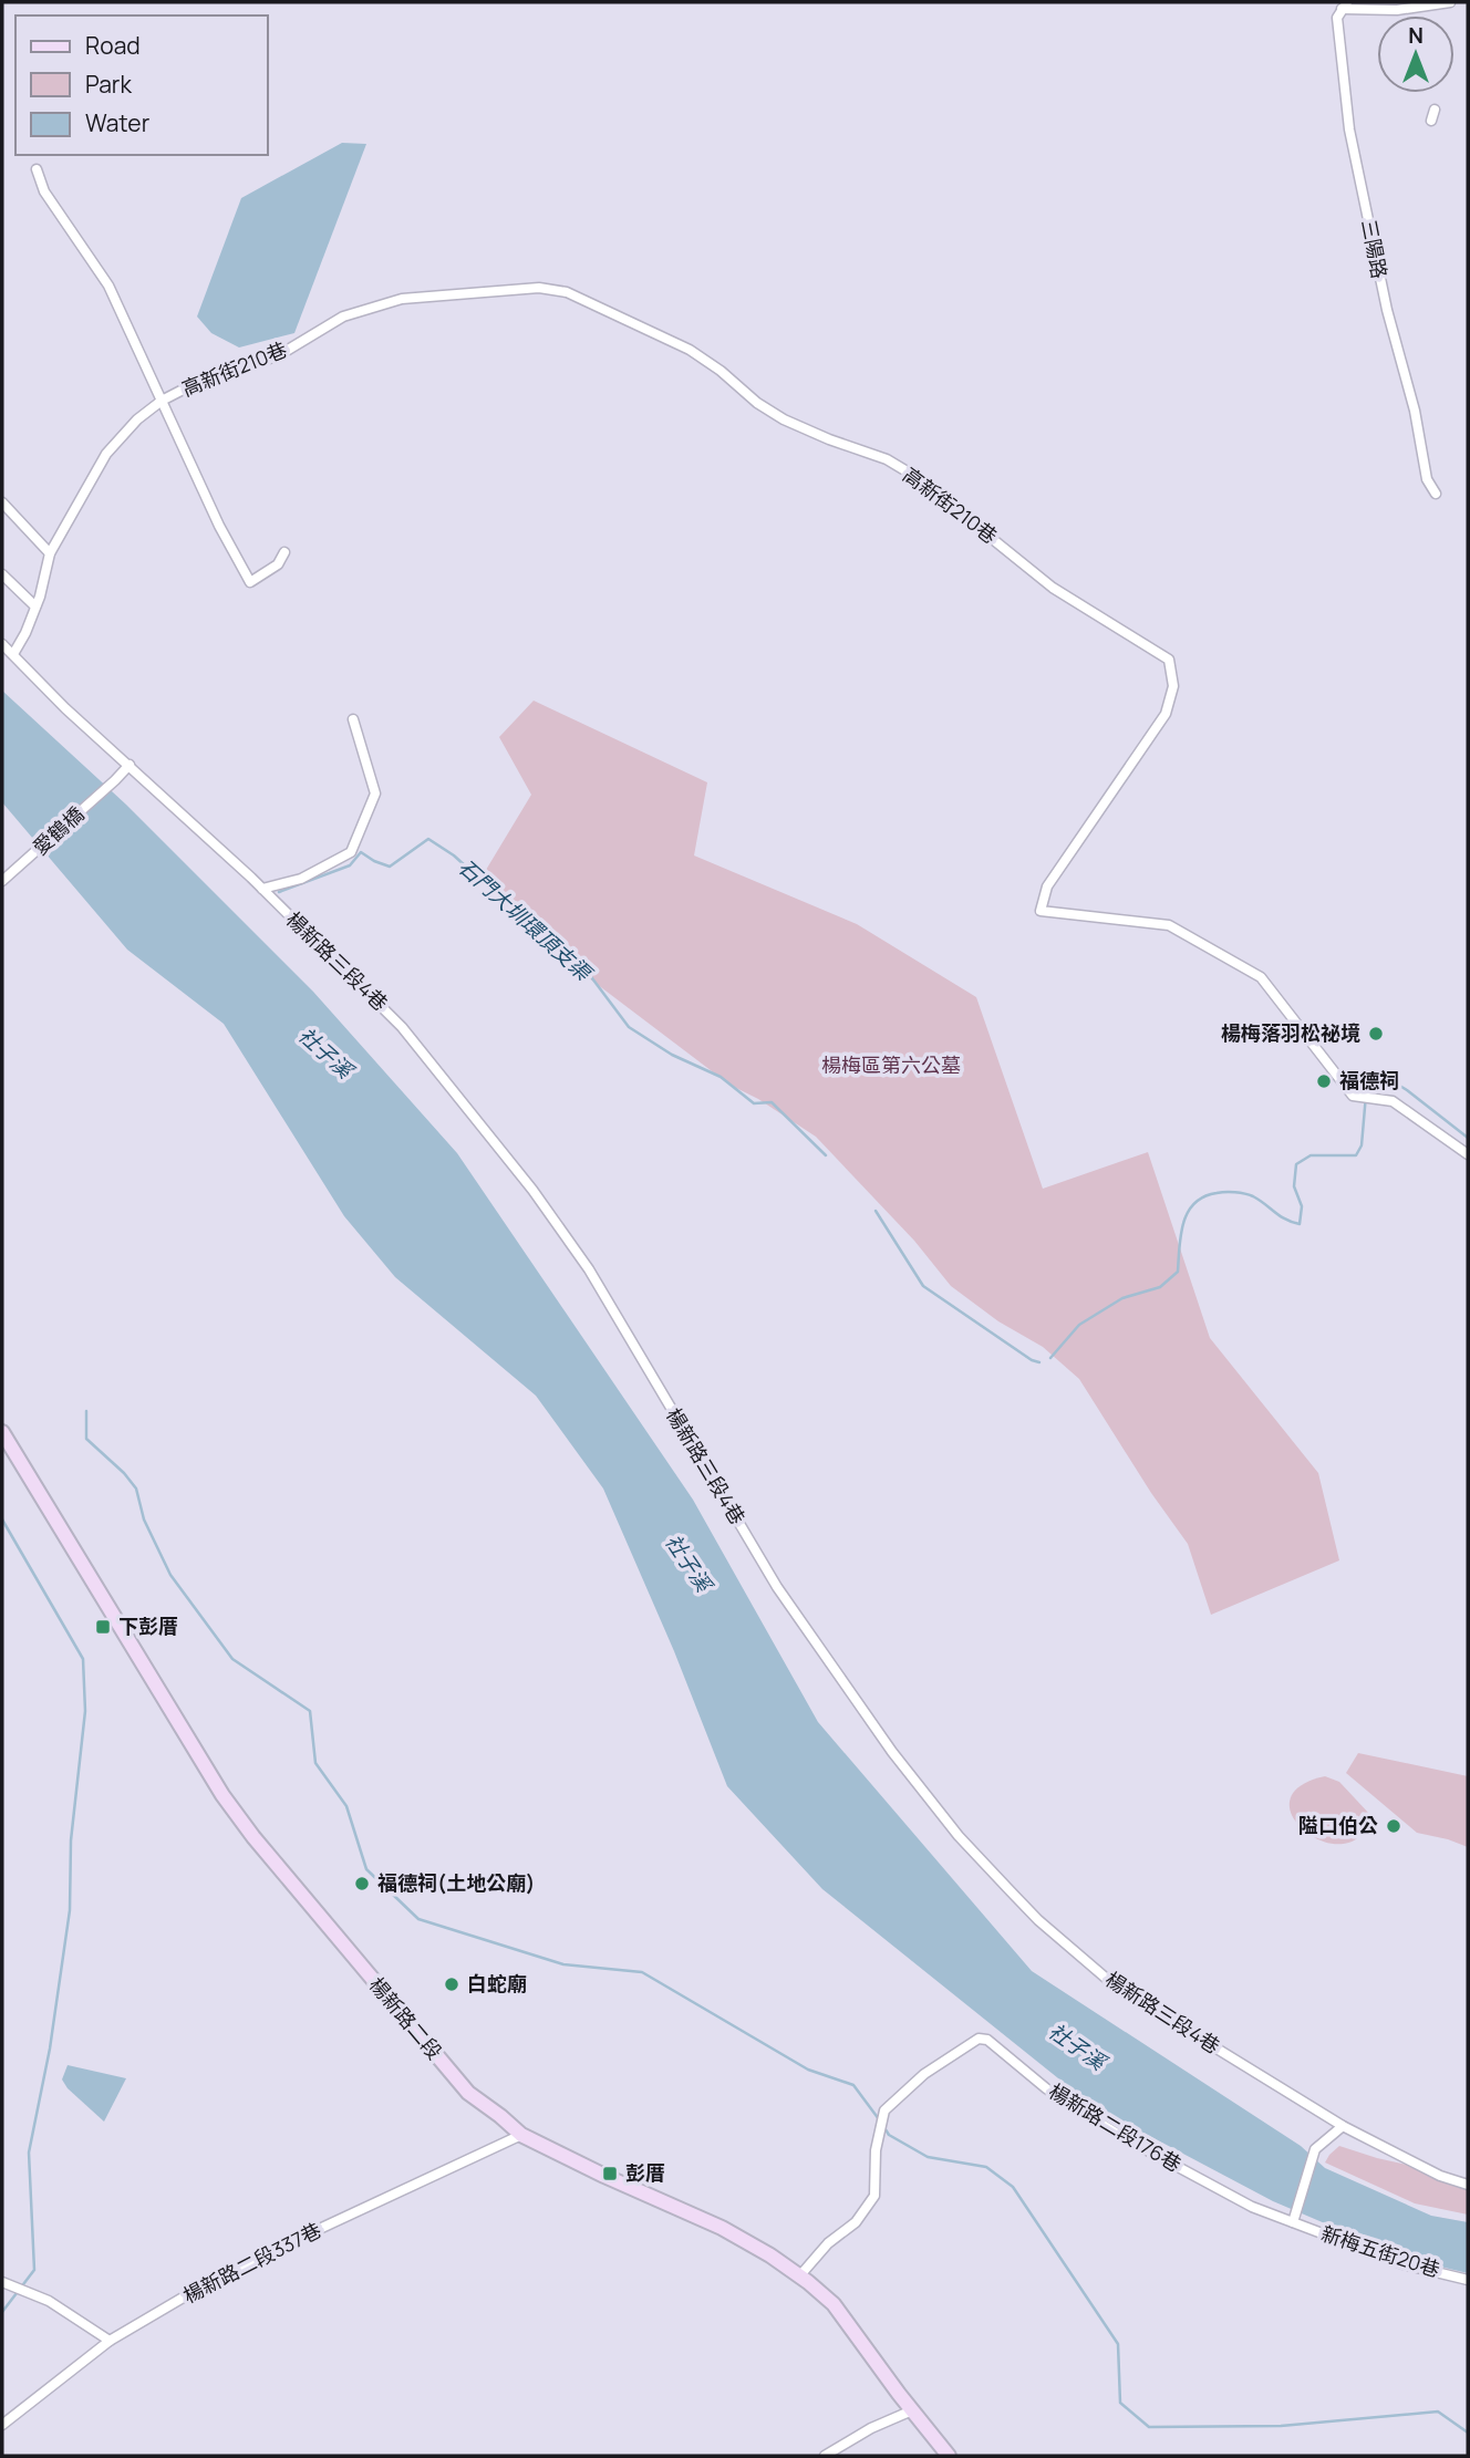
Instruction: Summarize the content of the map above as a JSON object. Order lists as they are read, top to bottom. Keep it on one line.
{"streets":{"main road":["楊新路二段"],"street":["三陽路","高新街210巷","愛鶴橋","楊新路三段4巷","楊新路二段176巷","新梅五街20巷","楊新路二段337巷"]},"crossings":[["高新街210巷","楊新路三段4巷"],["愛鶴橋","楊新路三段4巷"],["楊新路二段","楊新路二段176巷"],["楊新路二段","楊新路二段337巷"],["楊新路二段176巷","新梅五街20巷"]],"water":["石門大圳環頂支渠","社子溪"],"parks":["楊梅區第六公墓"],"places":{"other":["楊梅落羽松祕境","福德祠","隘口伯公","福德祠(土地公廟)","白蛇廟"],"transit":["下彭厝","彭厝"]},"legend":["Road","Park","Water"],"north":"top"}
